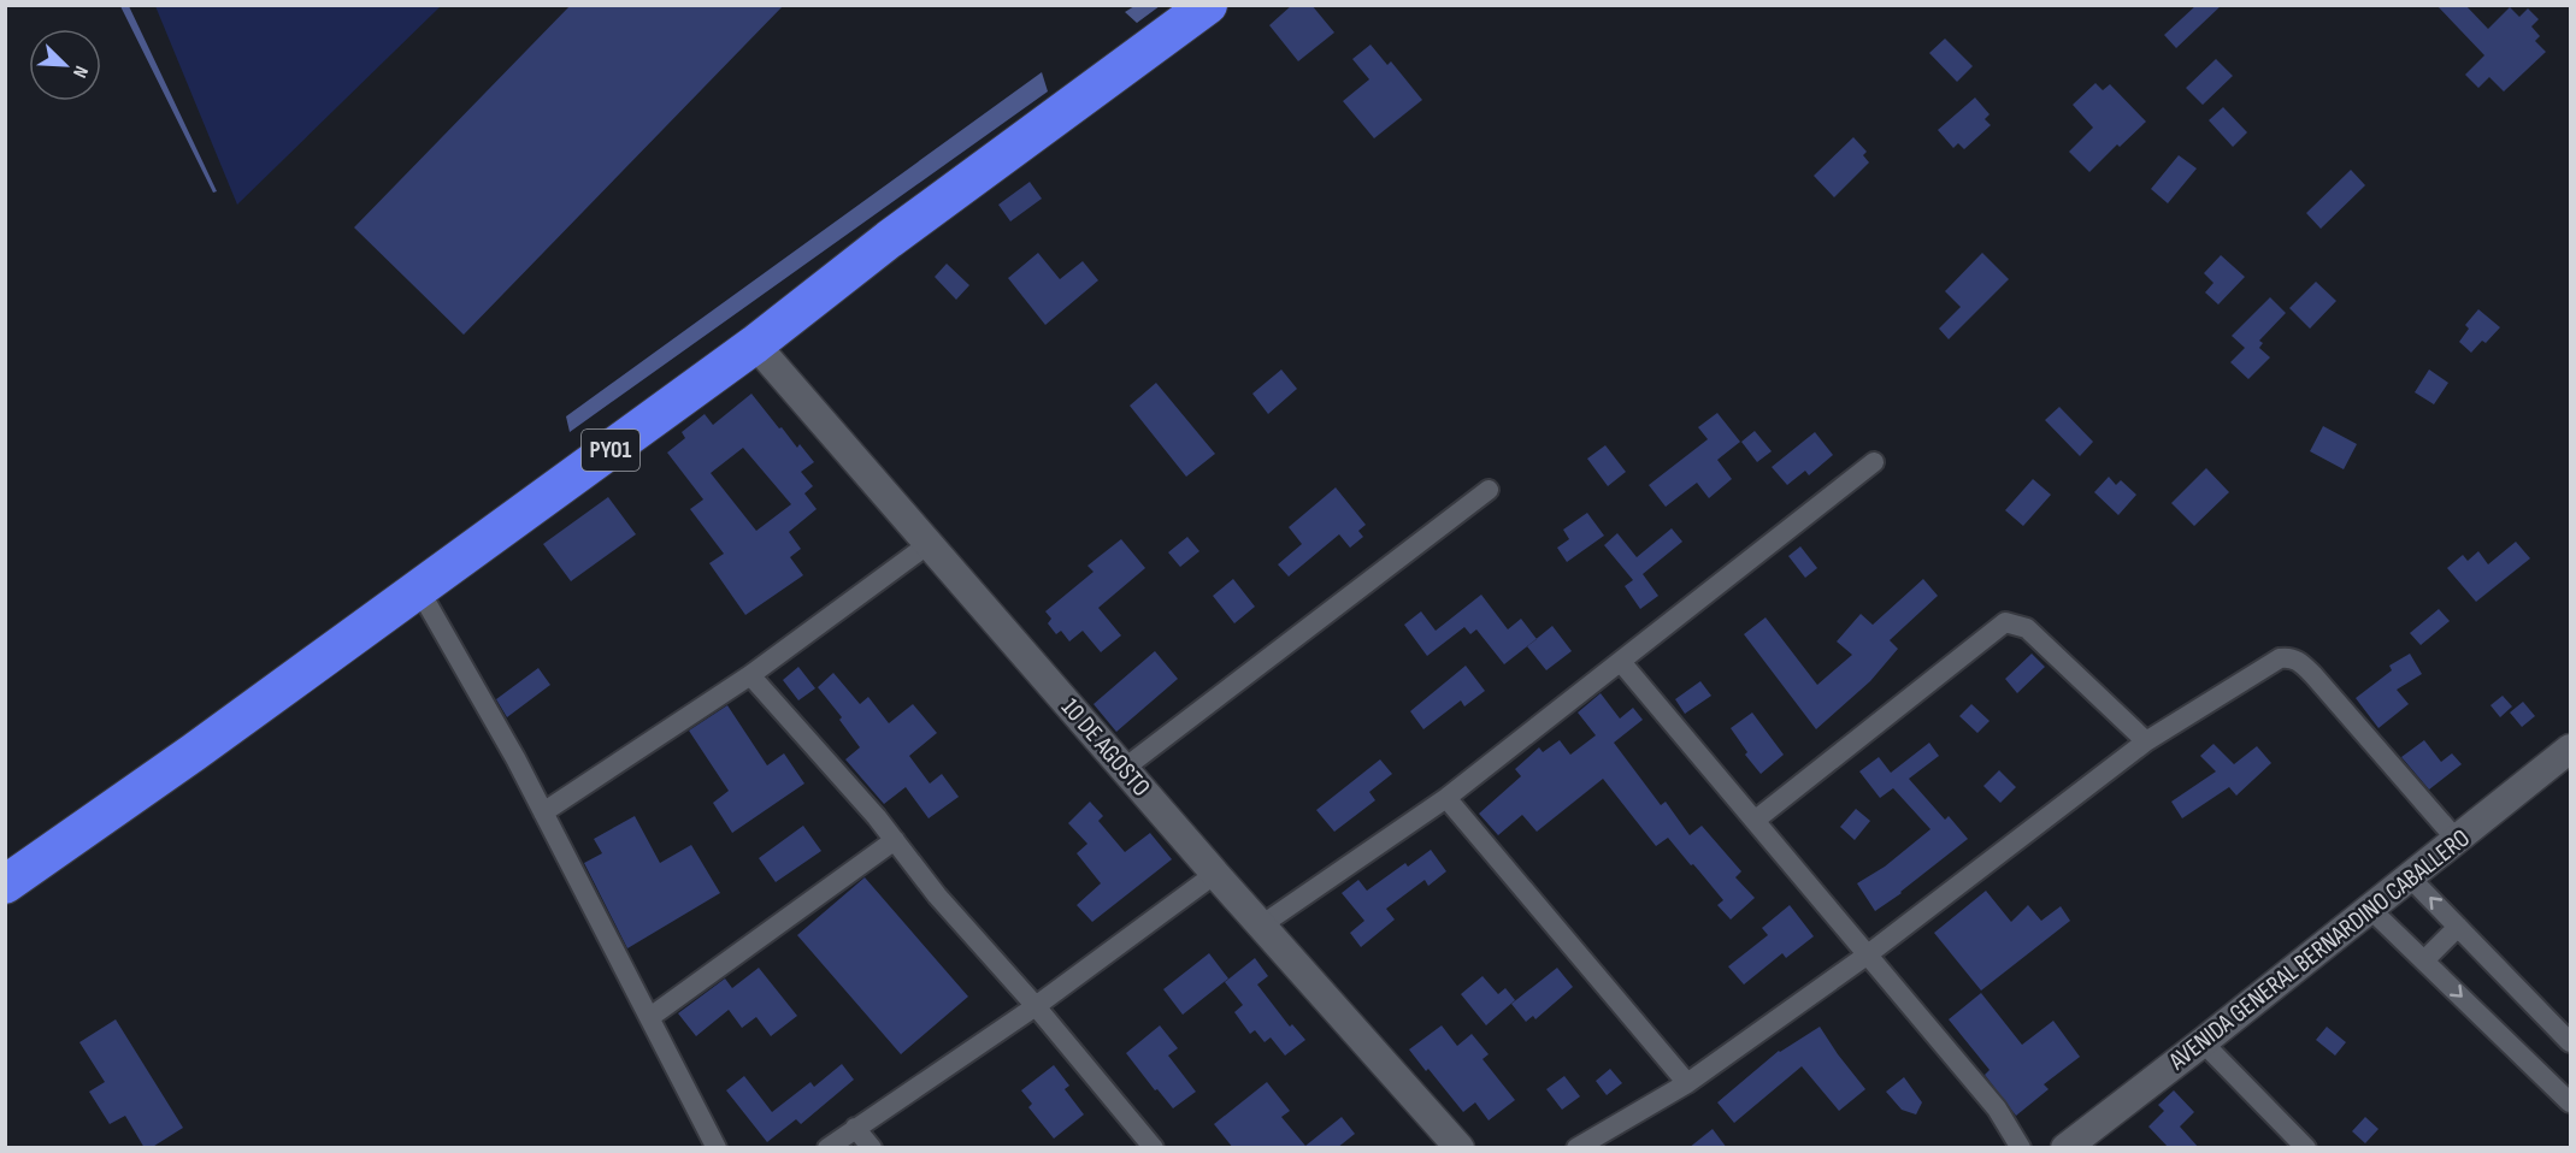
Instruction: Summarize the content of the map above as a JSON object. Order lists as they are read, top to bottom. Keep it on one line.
{"streets":{"highway":["PY01"],"street":["10 DE AGOSTO","AVENIDA GENERAL BERNARDINO CABALLERO"]},"crossings":[["PY01","10 DE AGOSTO"]],"north":"bottom right"}
